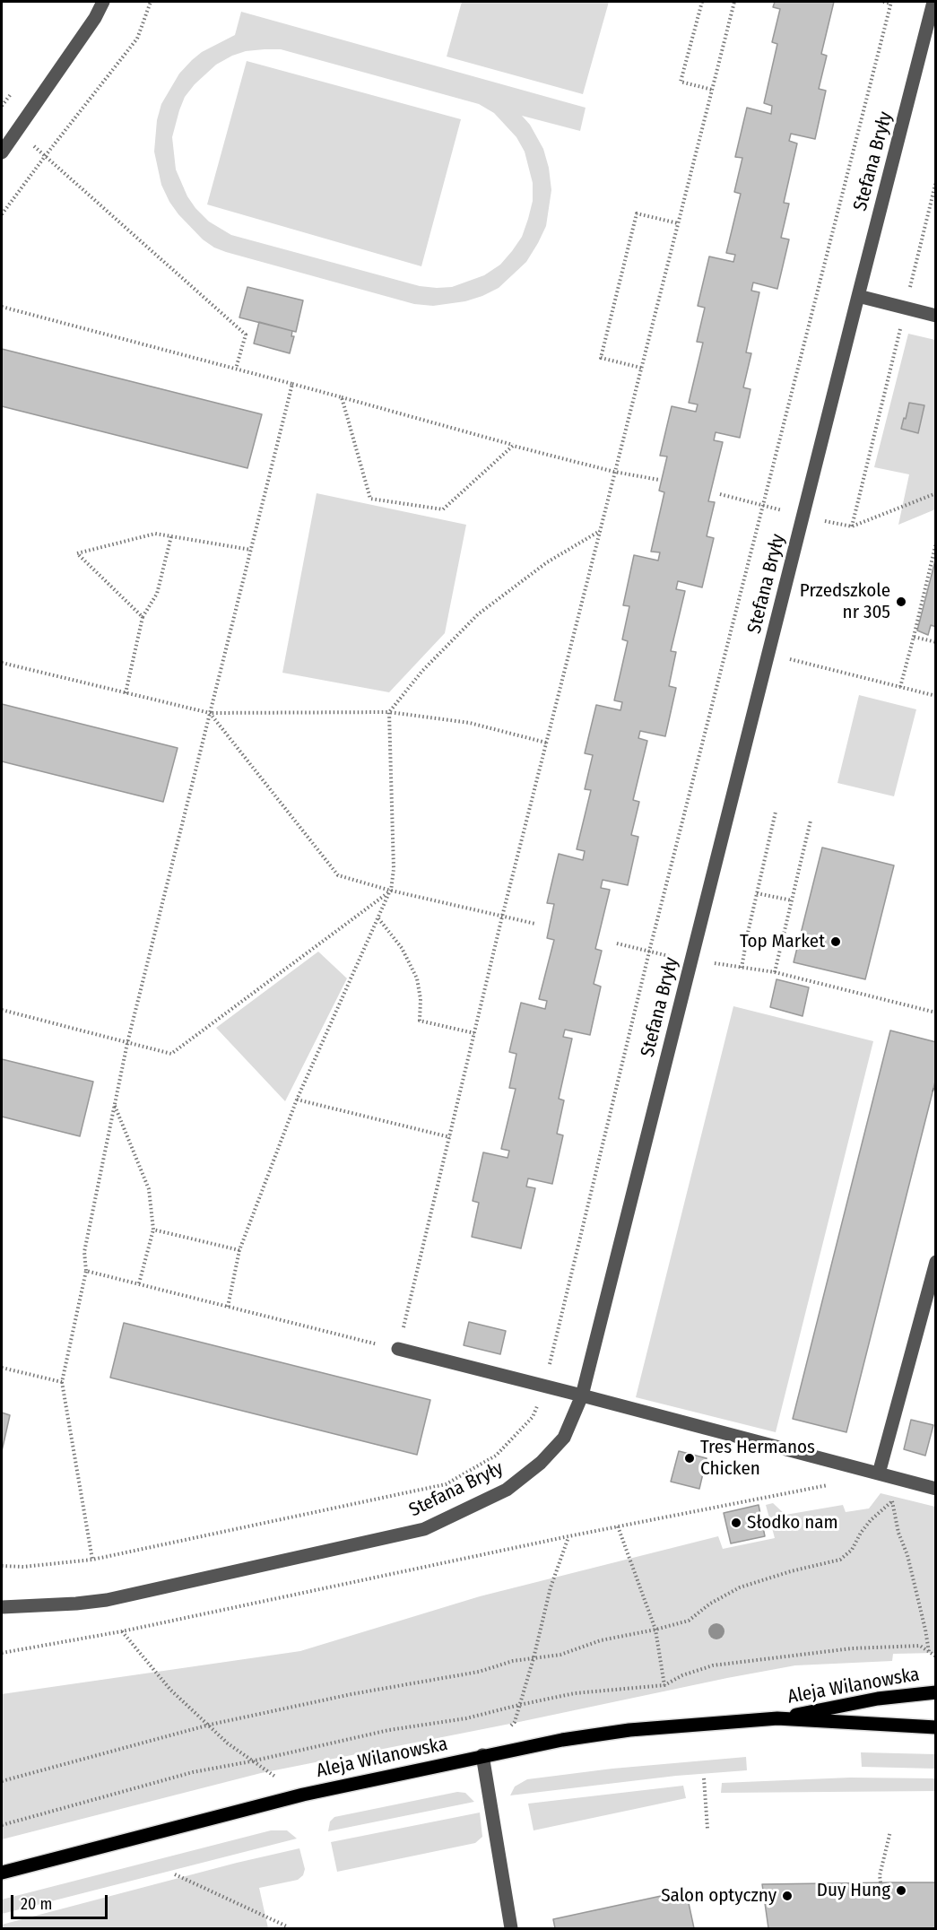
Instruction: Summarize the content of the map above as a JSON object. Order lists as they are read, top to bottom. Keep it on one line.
{"streets":{"main road":["Aleja Wilanowska"],"street":["Stefana Bryły"]},"places":["Przedszkole nr 305","Top Market","Tres Hermanos Chicken","Słodko nam","Duy Hung","Salon optyczny"],"scale_bar":"20 m"}
